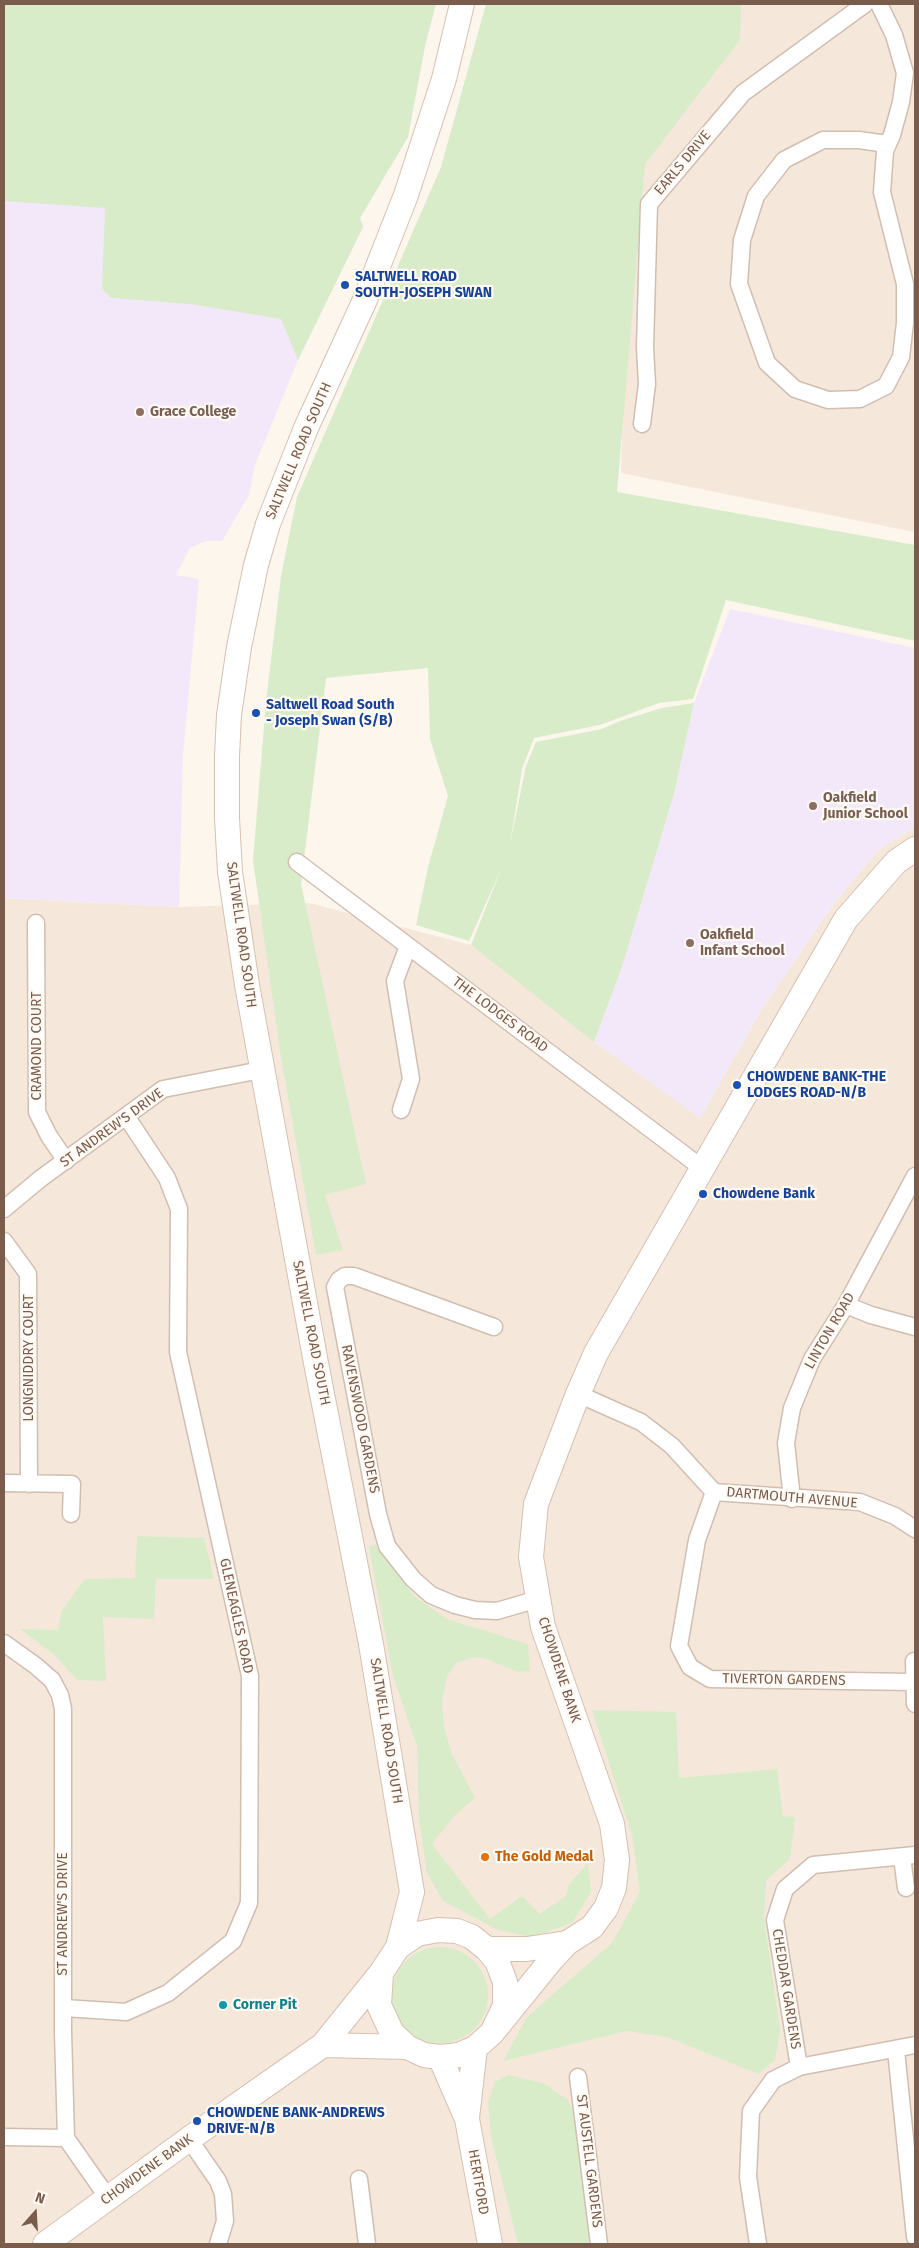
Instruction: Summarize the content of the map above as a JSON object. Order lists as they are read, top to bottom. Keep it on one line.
{"streets":{"street":["EARLS DRIVE","SALTWELL ROAD SOUTH","THE LODGES ROAD","CRAMOND COURT","ST ANDREW'S DRIVE","LINTON ROAD","LONGNIDDRY COURT","RAVENSWOOD GARDENS","DARTMOUTH AVENUE","GLENEAGLES ROAD","CHOWDENE BANK","TIVERTON GARDENS","CHEDDAR GARDENS","ST AUSTELL GARDENS","HERTFORD"]},"crossings":[["SALTWELL ROAD SOUTH","ST ANDREW'S DRIVE"],["SALTWELL ROAD SOUTH","CHOWDENE BANK"],["SALTWELL ROAD SOUTH","HERTFORD"],["THE LODGES ROAD","CHOWDENE BANK"],["CRAMOND COURT","ST ANDREW'S DRIVE"],["ST ANDREW'S DRIVE","GLENEAGLES ROAD"],["LINTON ROAD","DARTMOUTH AVENUE"],["RAVENSWOOD GARDENS","CHOWDENE BANK"],["DARTMOUTH AVENUE","CHOWDENE BANK"],["DARTMOUTH AVENUE","TIVERTON GARDENS"],["CHOWDENE BANK","HERTFORD"]],"places":["SALTWELL ROAD SOUTH-JOSEPH SWAN","Grace College","Saltwell Road South - Joseph Swan (S/B)","Oakfield Junior School","Oakfield Infant School","CHOWDENE BANK-THE LODGES ROAD-N/B","Chowdene Bank","The Gold Medal","Corner Pit","CHOWDENE BANK-ANDREWS DRIVE-N/B"],"north":"top"}
